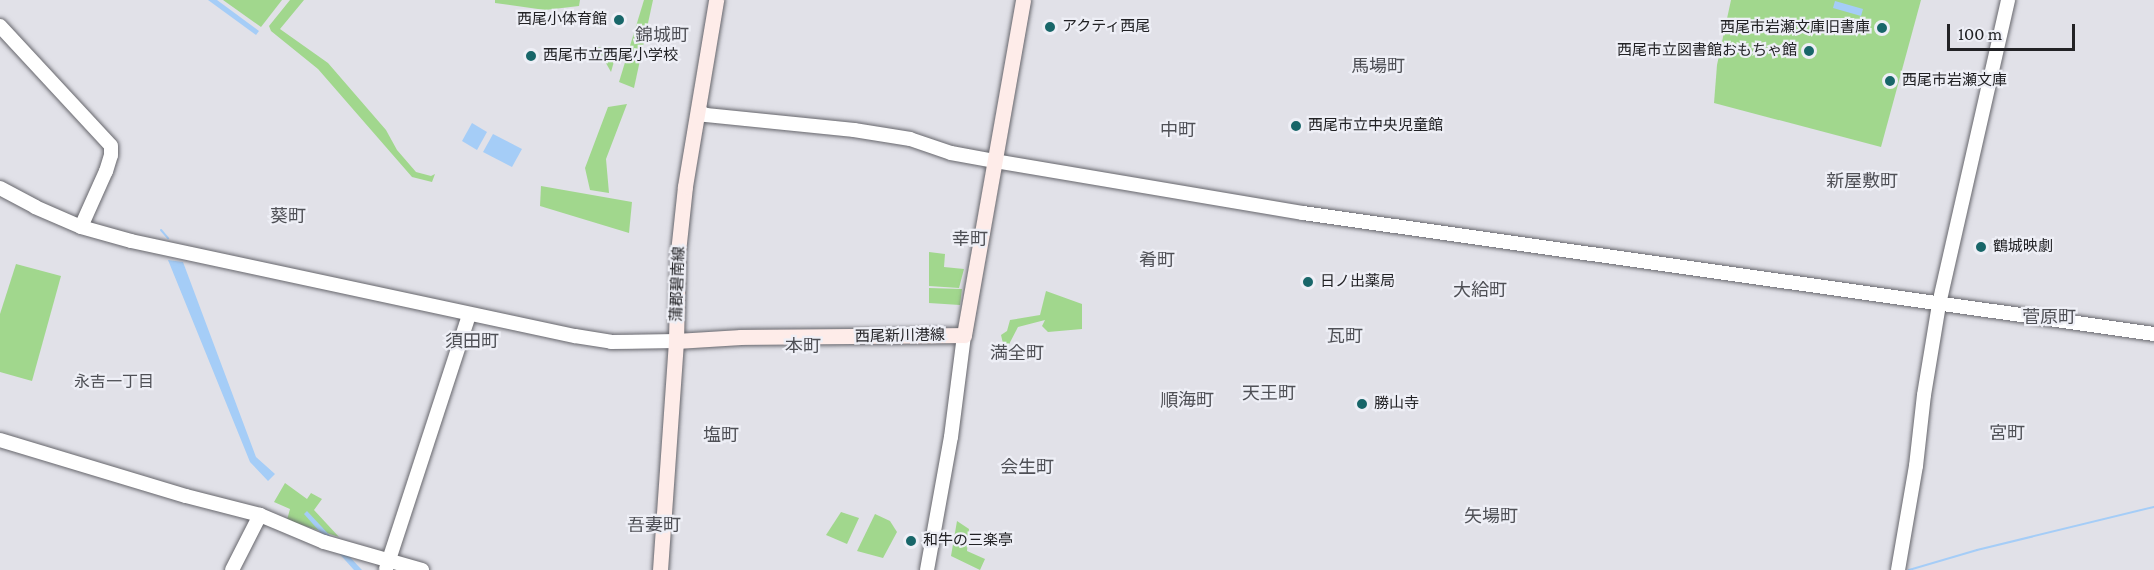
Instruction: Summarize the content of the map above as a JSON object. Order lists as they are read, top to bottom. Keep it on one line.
{"streets":{"main road":["蒲郡碧南線","西尾新川港線"]},"crossings":[["蒲郡碧南線","西尾新川港線"]],"districts":["錦城町","馬場町","中町","新屋敷町","葵町","幸町","肴町","大給町","菅原町","瓦町","須田町","本町","満全町","永吉一丁目","天王町","順海町","宮町","塩町","会生町","矢場町","吾妻町"],"places":["西尾小体育館","アクティ西尾","西尾市岩瀬文庫旧書庫","西尾市立図書館おもちゃ館","西尾市立西尾小学校","西尾市岩瀬文庫","西尾市立中央児童館","鶴城映劇","日ノ出薬局","勝山寺","和牛の三楽亭"],"scale_bar":"100 m"}
